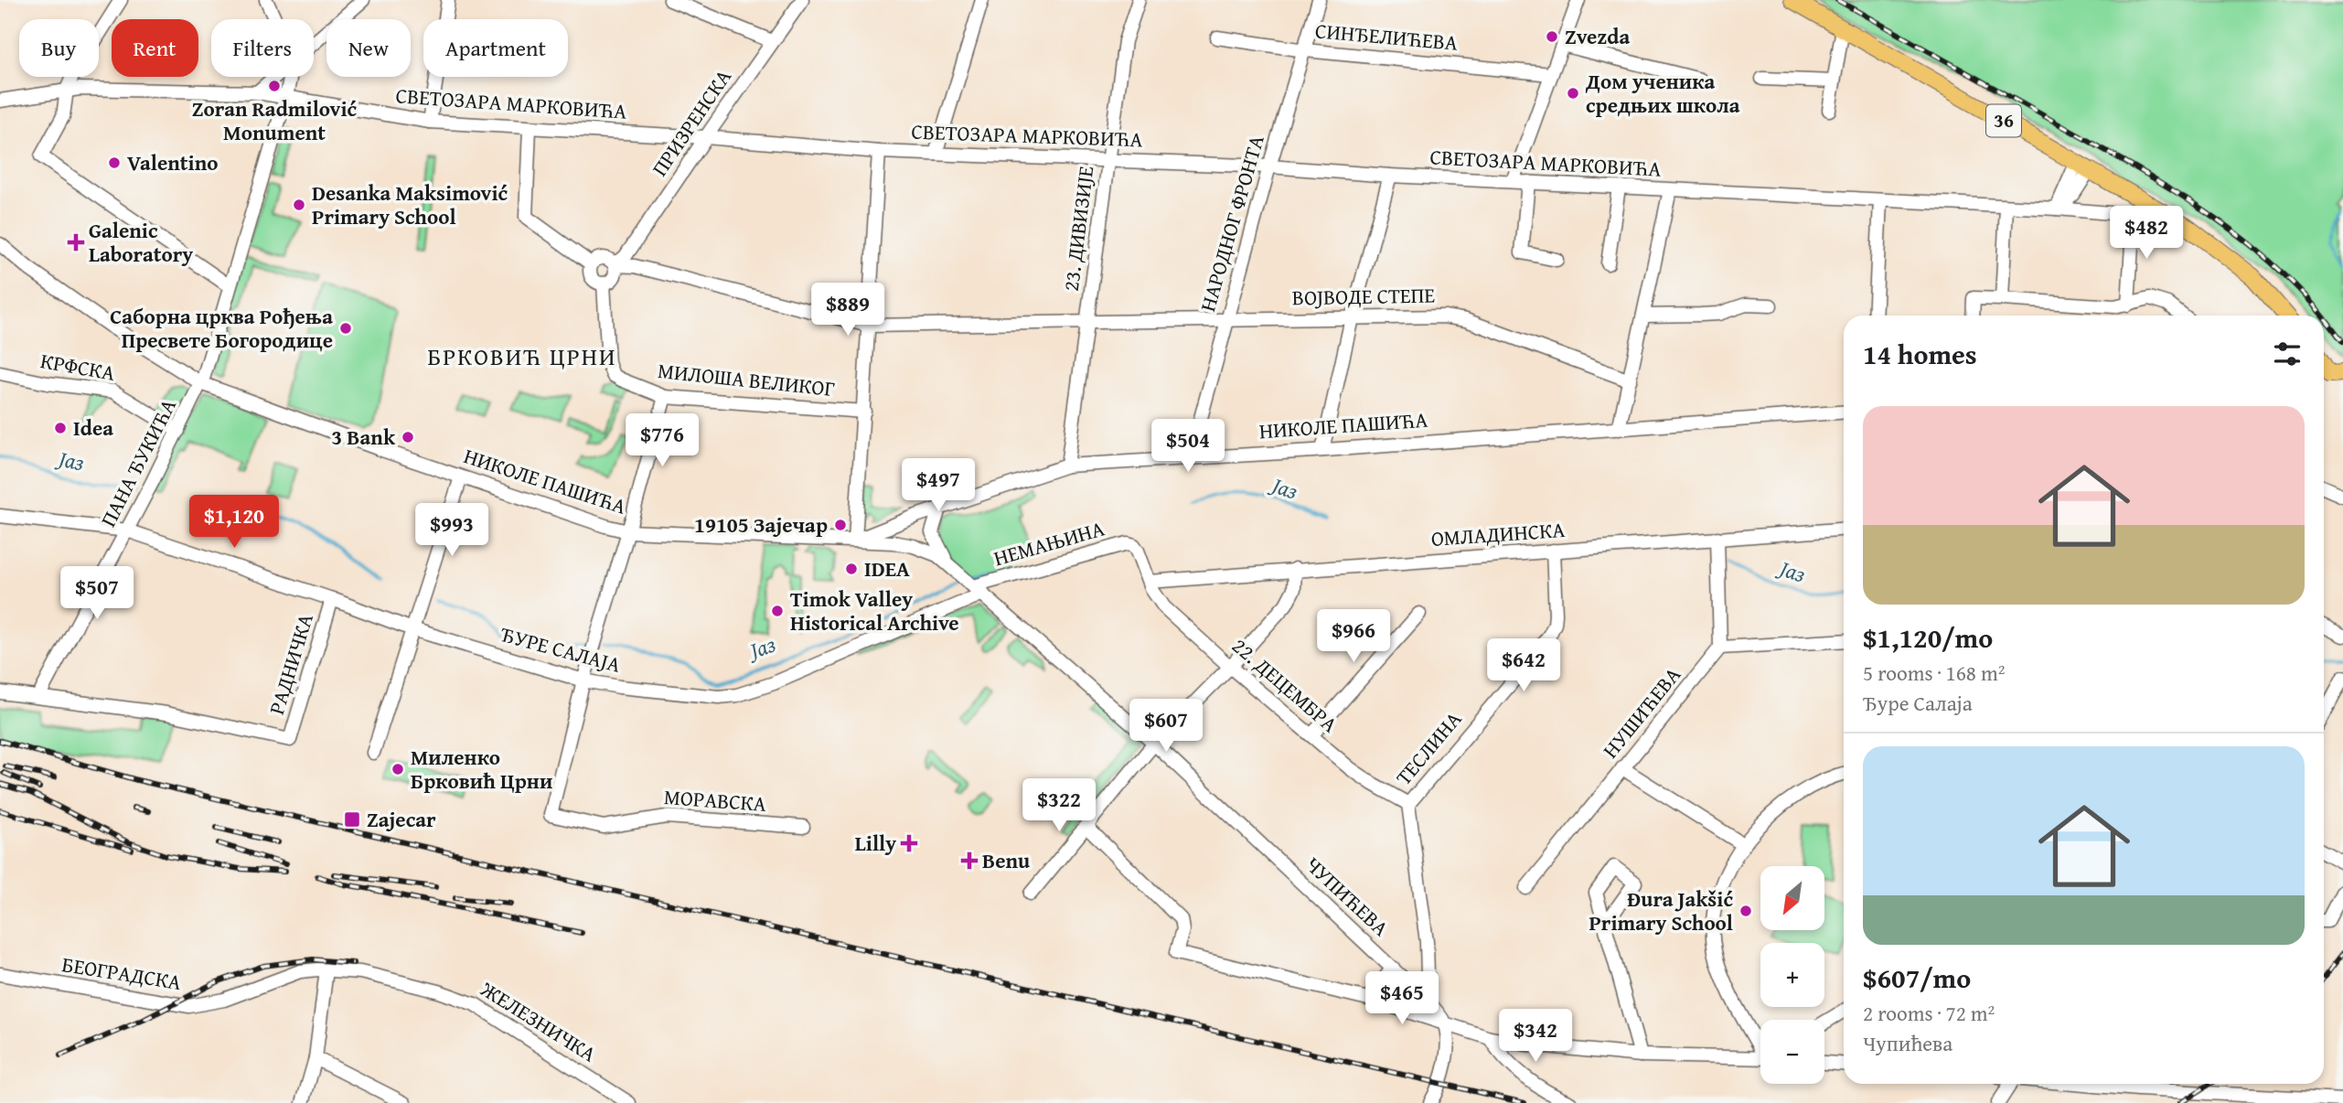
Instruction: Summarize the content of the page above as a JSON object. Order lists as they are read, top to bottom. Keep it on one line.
{"streets":{"main road":["36"],"street":["СИНЂЕЛИЋЕВА","СВЕТОЗАРА МАРКОВИЋА","ПРИЗРЕНСКА","НАРОДНОГ ФРОНТА","23. ДИВИЗИЈЕ","ВОЈВОДЕ СТЕПЕ","КРФСКА","МИЛОША ВЕЛИКОГ","НИКОЛЕ ПАШИЋА","ПАНА ЂУКИЋА","ОМЛАДИНСКА","НЕМАЊИНА","ЂУРЕ САЛАЈА","РАДНИЧКА","22. ДЕЦЕМБРА","НУШИЋЕВА","ТЕСЛИНА","МОРАВСКА","ЧУПИЋЕВА","БЕОГРАДСКА","ЖЕЛЕЗНИЧКА"]},"crossings":[["СИНЂЕЛИЋЕВА","НАРОДНОГ ФРОНТА"],["СВЕТОЗАРА МАРКОВИЋА","ПРИЗРЕНСКА"],["СВЕТОЗАРА МАРКОВИЋА","НАРОДНОГ ФРОНТА"],["СВЕТОЗАРА МАРКОВИЋА","23. ДИВИЗИЈЕ"],["СВЕТОЗАРА МАРКОВИЋА","ПАНА ЂУКИЋА"],["ПРИЗРЕНСКА","ВОЈВОДЕ СТЕПЕ"],["ПРИЗРЕНСКА","МИЛОША ВЕЛИКОГ"],["НАРОДНОГ ФРОНТА","ВОЈВОДЕ СТЕПЕ"],["НАРОДНОГ ФРОНТА","НИКОЛЕ ПАШИЋА"],["23. ДИВИЗИЈЕ","ВОЈВОДЕ СТЕПЕ"],["23. ДИВИЗИЈЕ","НИКОЛЕ ПАШИЋА"],["ВОЈВОДЕ СТЕПЕ","МИЛОША ВЕЛИКОГ"],["КРФСКА","ПАНА ЂУКИЋА"],["НИКОЛЕ ПАШИЋА","ПАНА ЂУКИЋА"],["ПАНА ЂУКИЋА","ЂУРЕ САЛАЈА"],["ПАНА ЂУКИЋА","РАДНИЧКА"],["ОМЛАДИНСКА","НЕМАЊИНА"],["ОМЛАДИНСКА","22. ДЕЦЕМБРА"],["ОМЛАДИНСКА","ТЕСЛИНА"],["НЕМАЊИНА","ЂУРЕ САЛАЈА"],["НЕМАЊИНА","22. ДЕЦЕМБРА"],["НЕМАЊИНА","ЧУПИЋЕВА"],["ЂУРЕ САЛАЈА","РАДНИЧКА"],["ЂУРЕ САЛАЈА","МОРАВСКА"],["ЂУРЕ САЛАЈА","ЧУПИЋЕВА"],["22. ДЕЦЕМБРА","ТЕСЛИНА"],["ТЕСЛИНА","ЧУПИЋЕВА"],["БЕОГРАДСКА","ЖЕЛЕЗНИЧКА"]],"districts":["БРКОВИЋ ЦРНИ"],"water":["Јаз"],"places":{"other":["Zvezda","Zoran Radmilović Monument","Дом ученика средњих школа","Valentino","Desanka Maksimović Primary School","Саборна црква Рођења Пресвете Богородице","Idea","3 Bank","19105 Зајечар","IDEA","Timok Valley Historical Archive","Миленко Брковић Црни","Đura Jakšić Primary School"],"health":["Galenic Laboratory","Lilly","Benu"],"transit":["Zajecar"]},"north":"bottom left","page":{"chip":["Buy","Rent","Filters","New","Apartment"],"price":["$482","$889","$776","$504","$497","$1,120","$993","$507","$966","$642","$607","$322","$465","$342"],"heading":"14 homes","list":[{"name":"$1,120/mo","note":"5 rooms · 168 m² · Ђуре Салаја"},{"name":"$607/mo","note":"2 rooms · 72 m² · Чупићева"}],"map_buttons":["+","−"]}}
